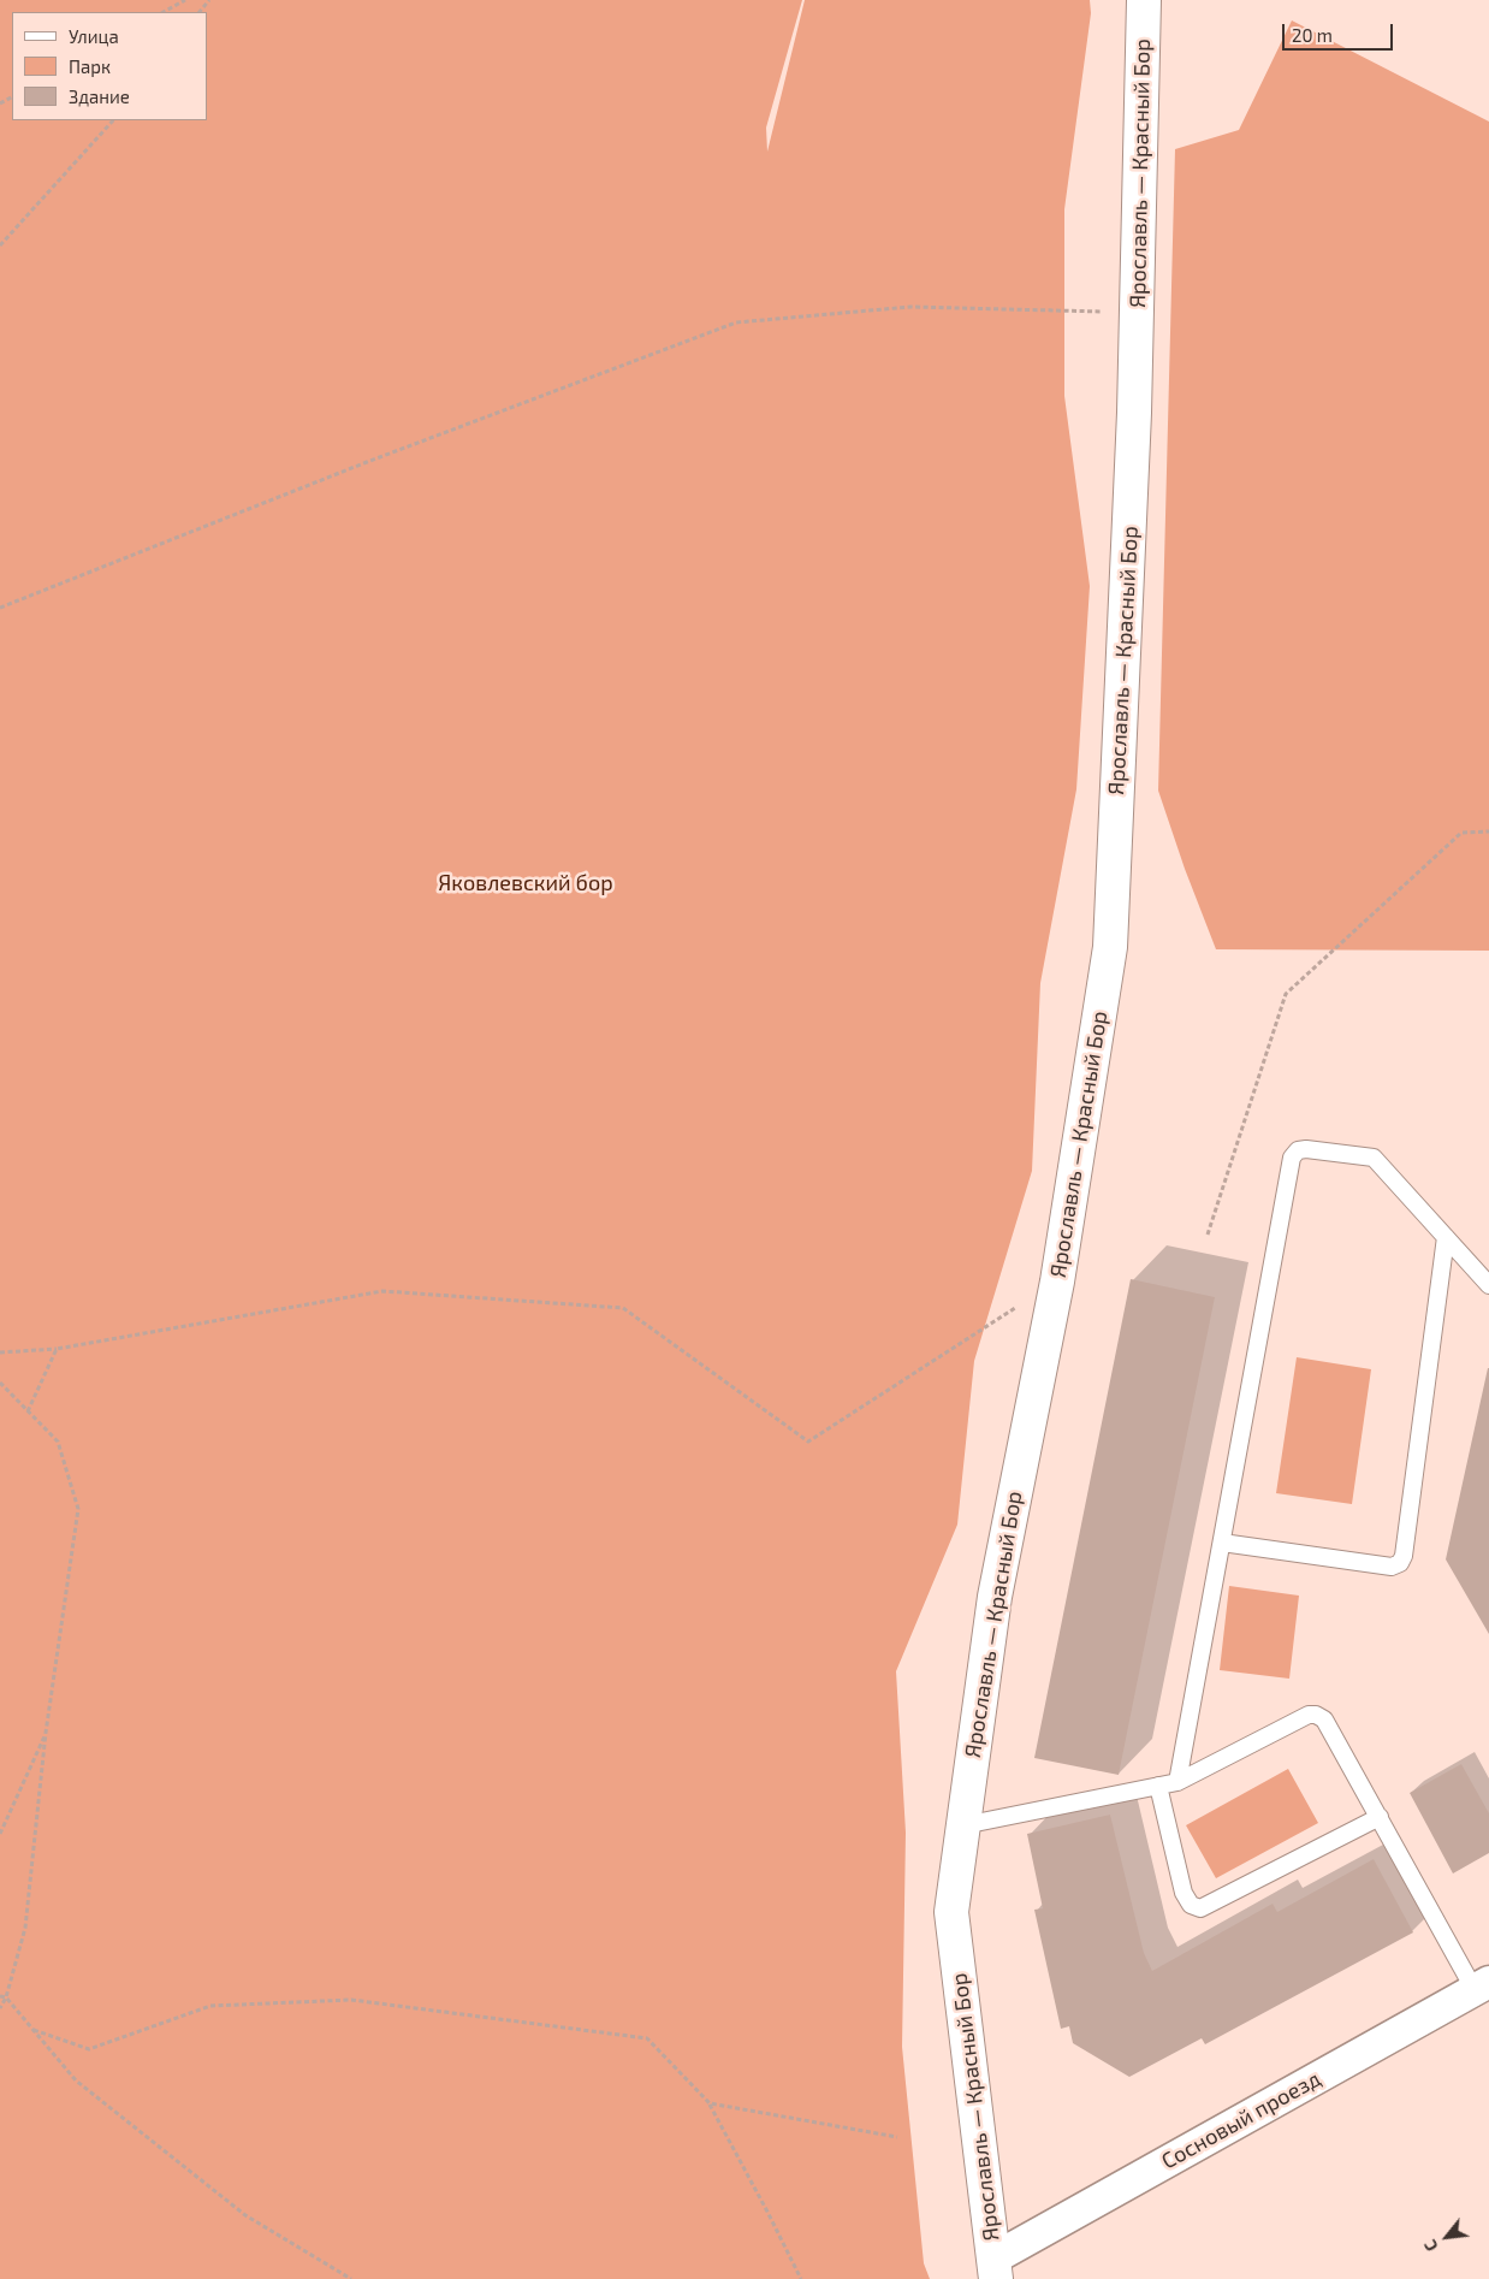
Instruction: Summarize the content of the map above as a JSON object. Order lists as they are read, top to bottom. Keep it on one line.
{"streets":{"street":["Ярославль — Красный Бор","Сосновый проезд"]},"crossings":[["Ярославль — Красный Бор","Сосновый проезд"]],"parks":["Яковлевский бор"],"legend":["Улица","Парк","Здание"],"scale_bar":"20 m","north":"bottom left"}
